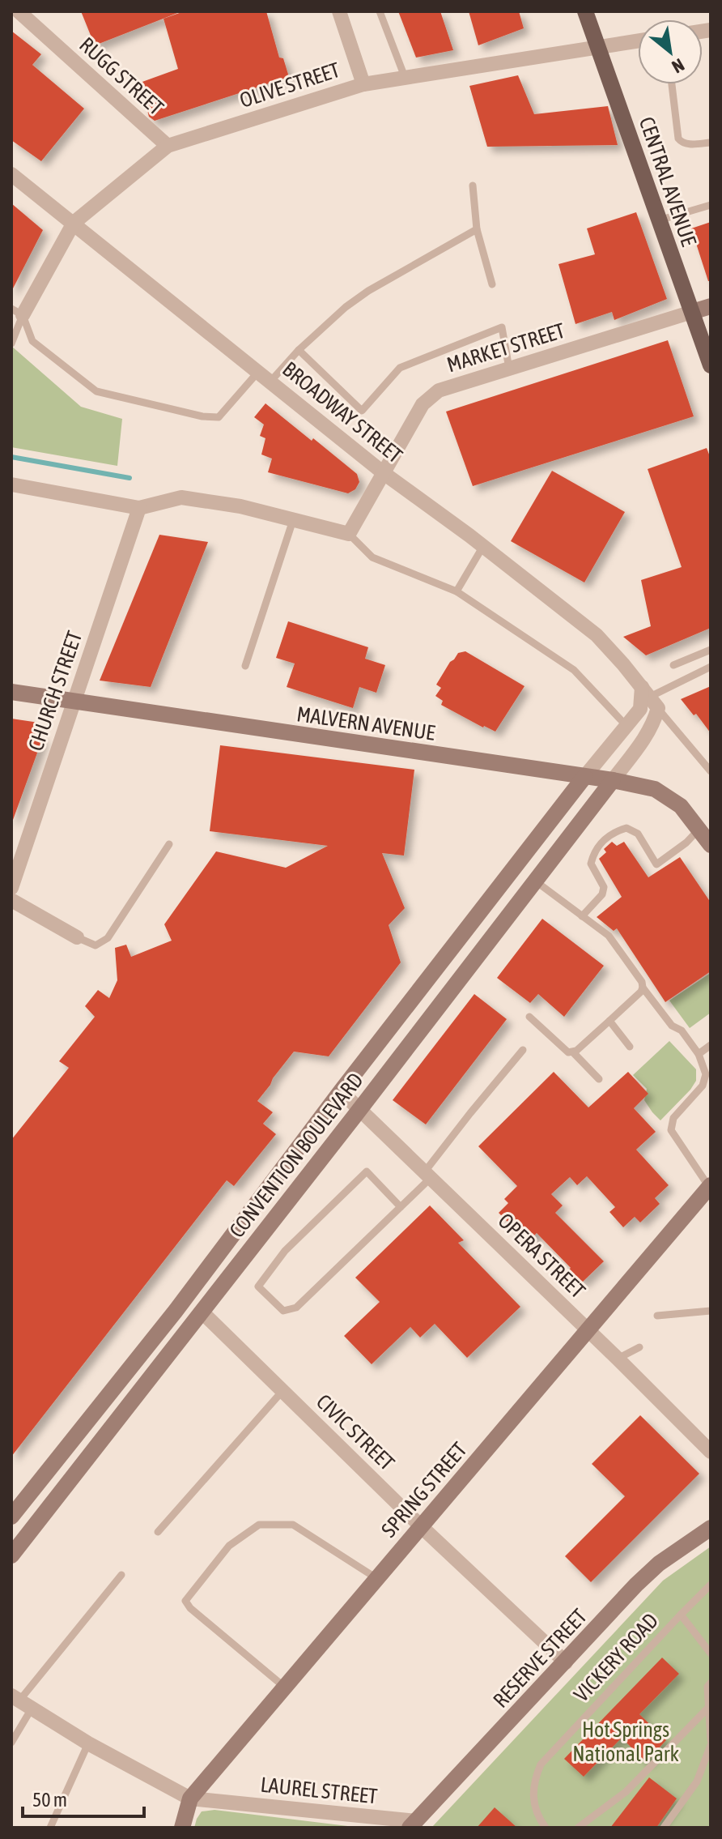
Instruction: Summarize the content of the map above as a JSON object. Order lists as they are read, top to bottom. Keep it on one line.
{"streets":{"main road":["CENTRAL AVENUE"],"street":["RUGG STREET","OLIVE STREET","MARKET STREET","BROADWAY STREET","CHURCH STREET","MALVERN AVENUE","CONVENTION BOULEVARD","OPERA STREET","CIVIC STREET","SPRING STREET","RESERVE STREET","LAUREL STREET"],"lane":["VICKERY ROAD"]},"crossings":[["RUGG STREET","OLIVE STREET"],["OLIVE STREET","CENTRAL AVENUE"],["OLIVE STREET","BROADWAY STREET"],["CENTRAL AVENUE","MARKET STREET"],["MARKET STREET","BROADWAY STREET"],["CHURCH STREET","MALVERN AVENUE"],["MALVERN AVENUE","CONVENTION BOULEVARD"],["CONVENTION BOULEVARD","OPERA STREET"],["CONVENTION BOULEVARD","CIVIC STREET"],["OPERA STREET","SPRING STREET"],["CIVIC STREET","SPRING STREET"],["CIVIC STREET","RESERVE STREET"],["SPRING STREET","LAUREL STREET"],["RESERVE STREET","LAUREL STREET"]],"parks":["Hot Springs National Park"],"scale_bar":"50 m","north":"bottom right"}
